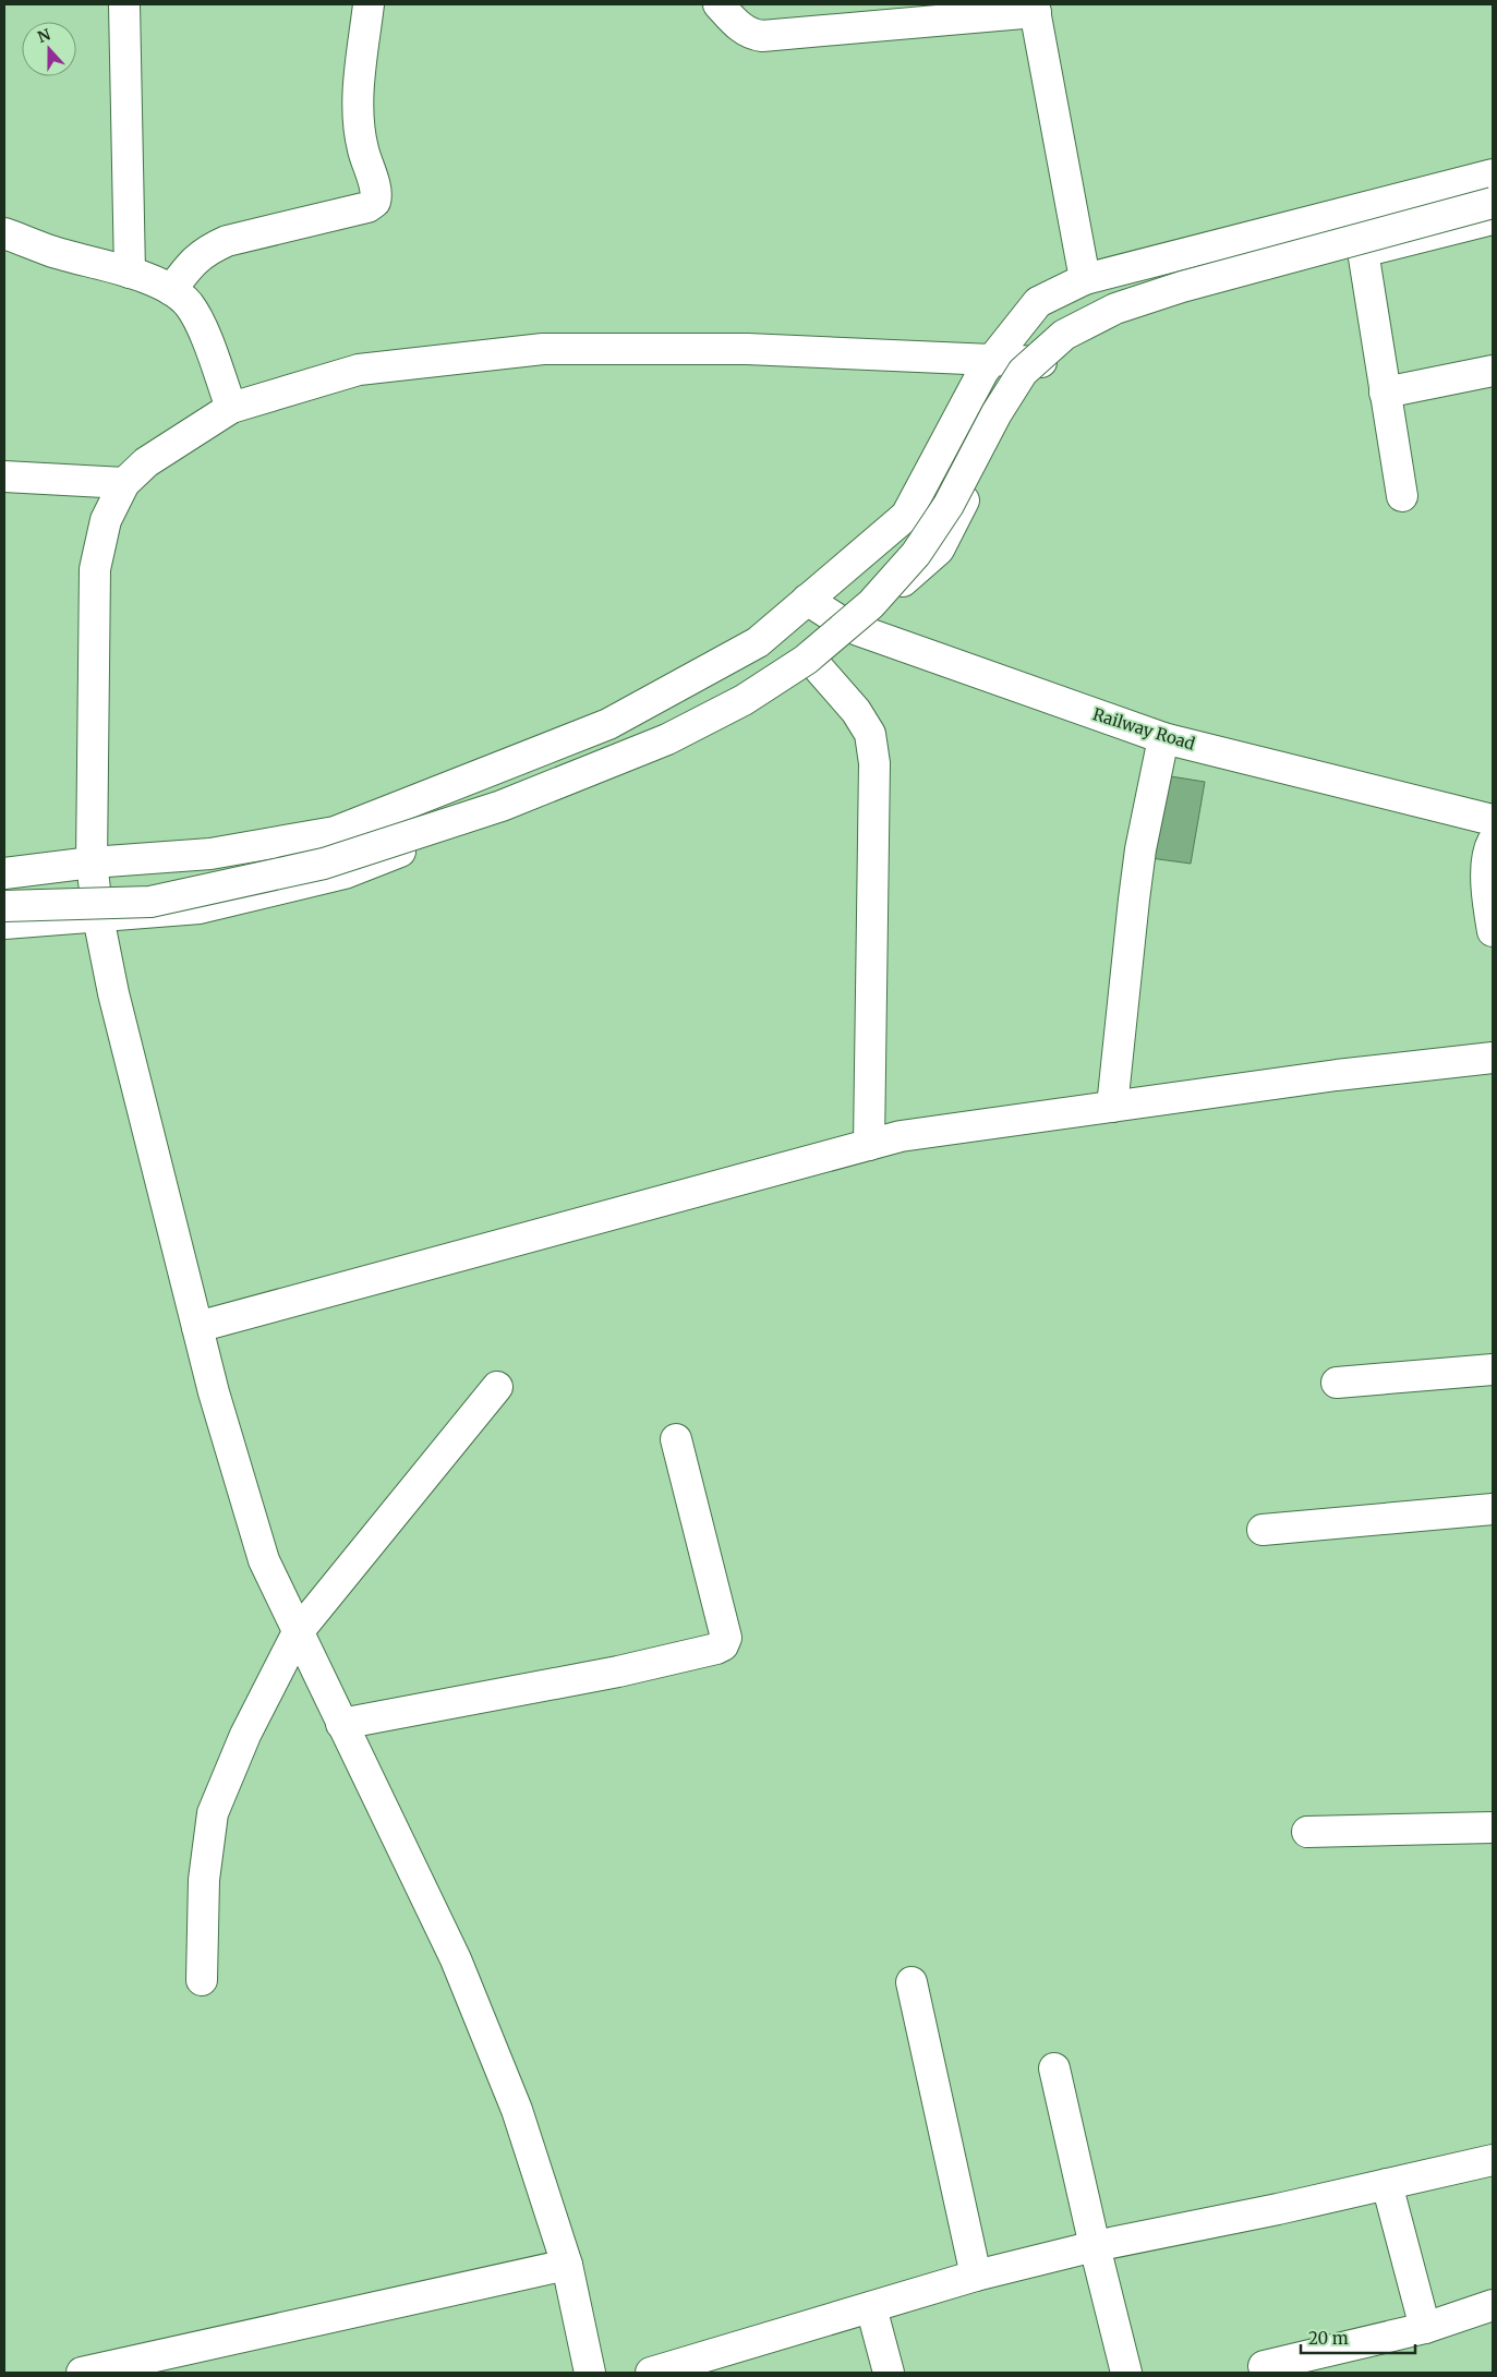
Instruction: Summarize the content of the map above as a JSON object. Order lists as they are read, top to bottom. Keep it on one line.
{"streets":{"main road":["Railway Road"]},"scale_bar":"20 m","north":"top"}
